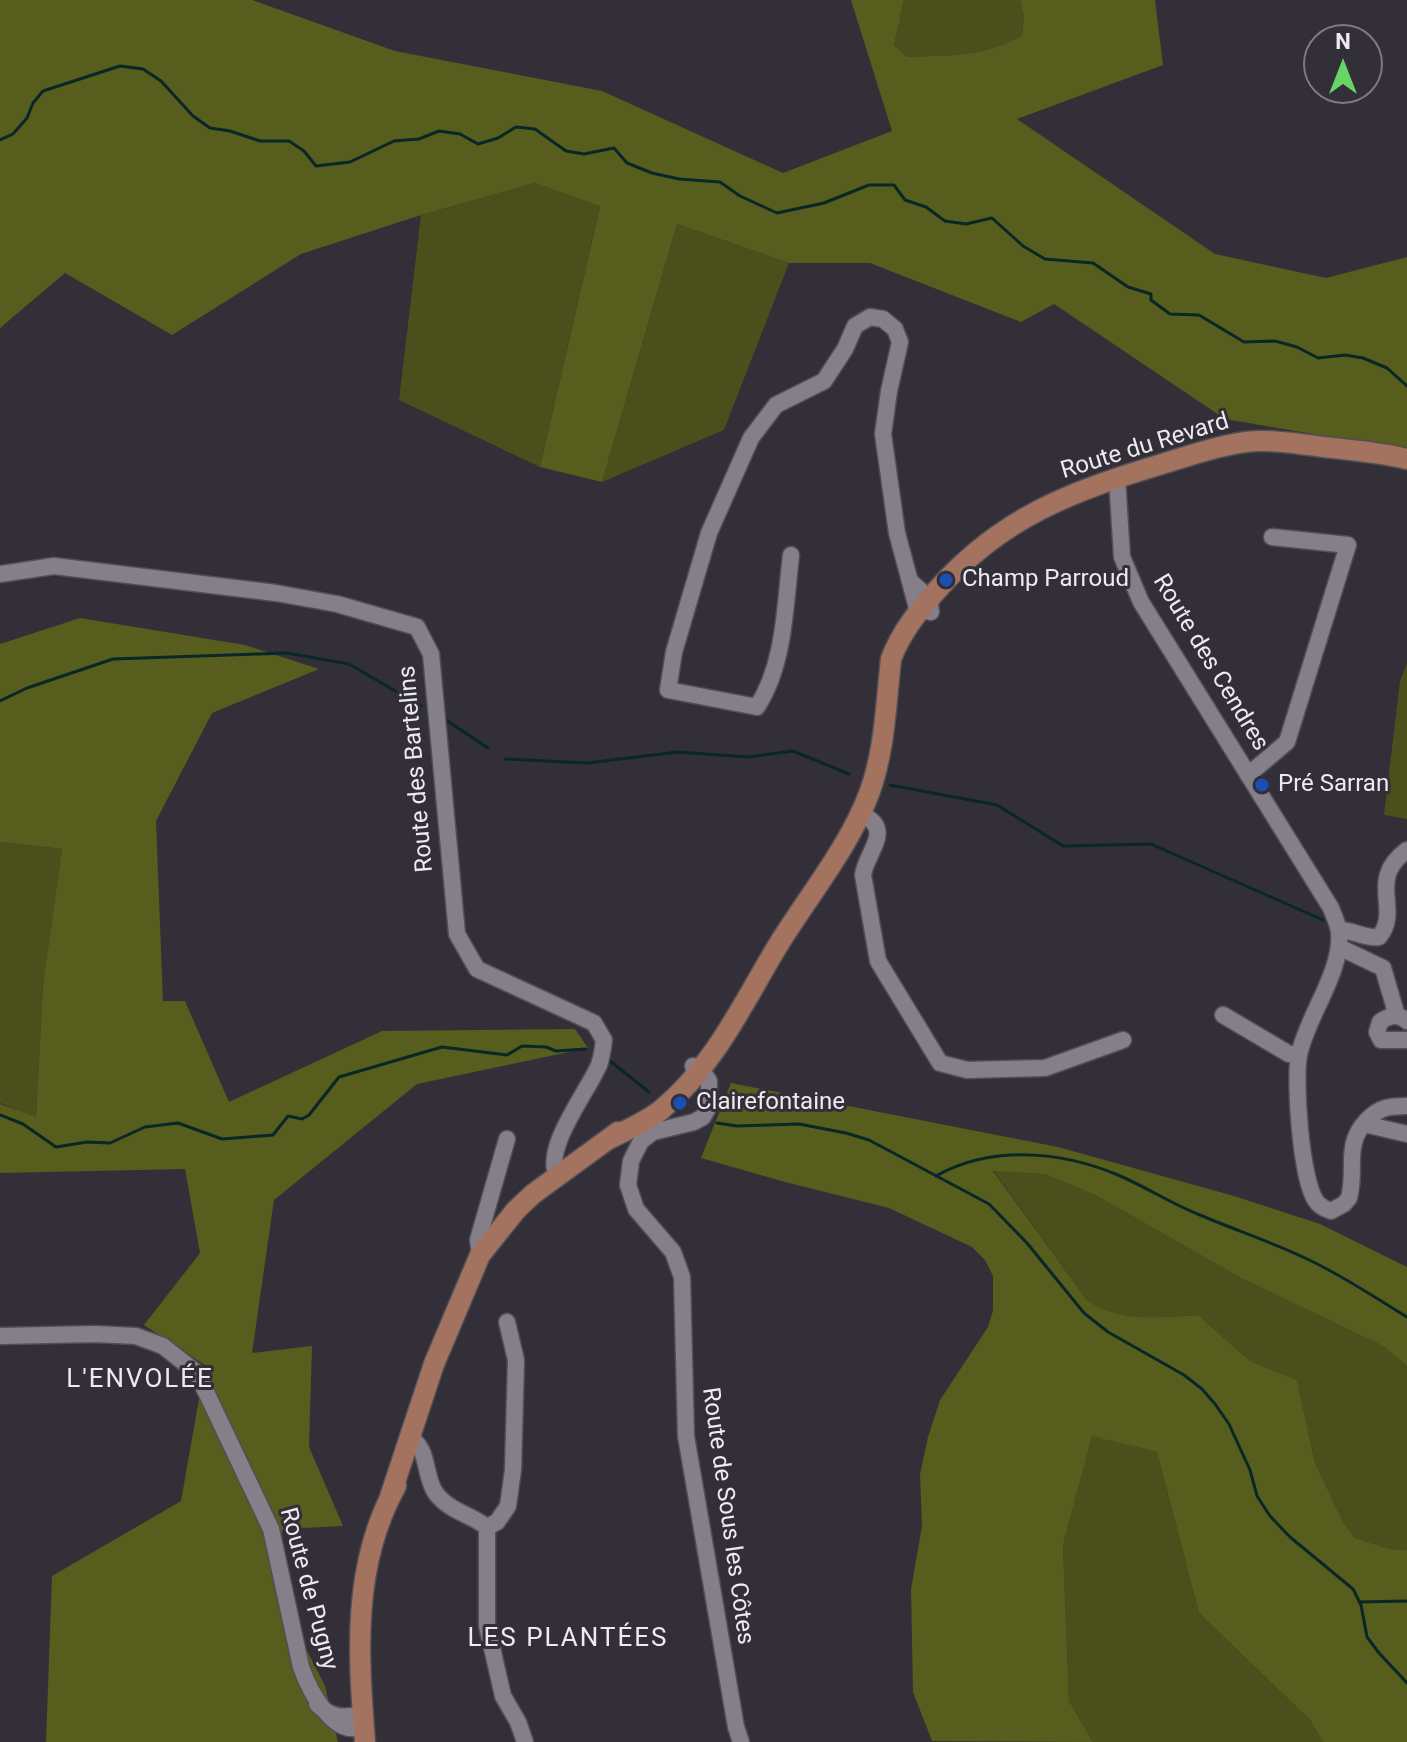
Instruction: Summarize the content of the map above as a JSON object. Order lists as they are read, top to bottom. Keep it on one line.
{"streets":{"main road":["Route du Revard"],"street":["Route des Cendres","Route des Bartelins","Route de Sous les Côtes","Route de Pugny"]},"crossings":[["Route du Revard","Route des Cendres"],["Route du Revard","Route des Bartelins"],["Route du Revard","Route de Sous les Côtes"],["Route du Revard","Route de Pugny"]],"districts":["L'ENVOLÉE","LES PLANTÉES"],"places":["Champ Parroud","Pré Sarran","Clairefontaine"],"north":"top"}
